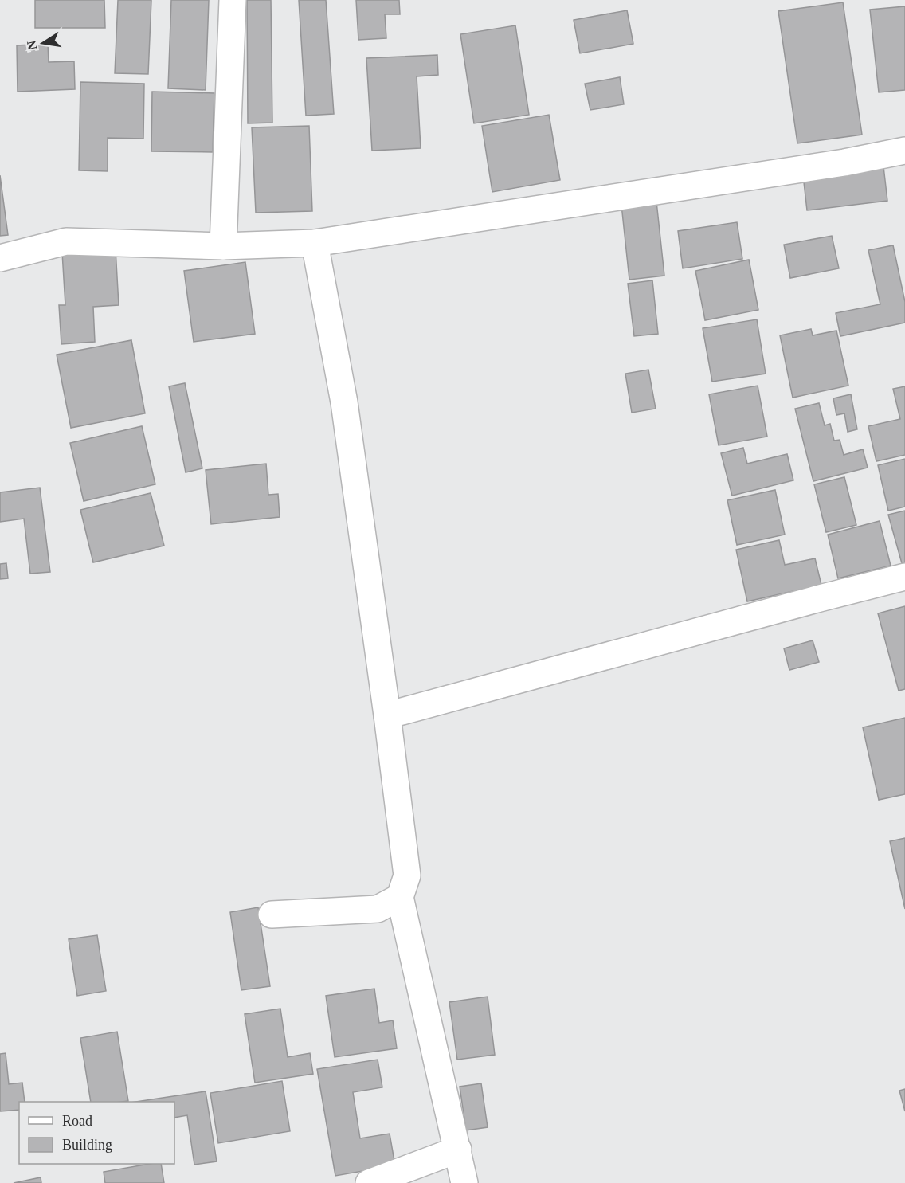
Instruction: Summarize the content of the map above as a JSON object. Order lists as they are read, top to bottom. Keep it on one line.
{"legend":["Road","Building"],"north":"left"}
